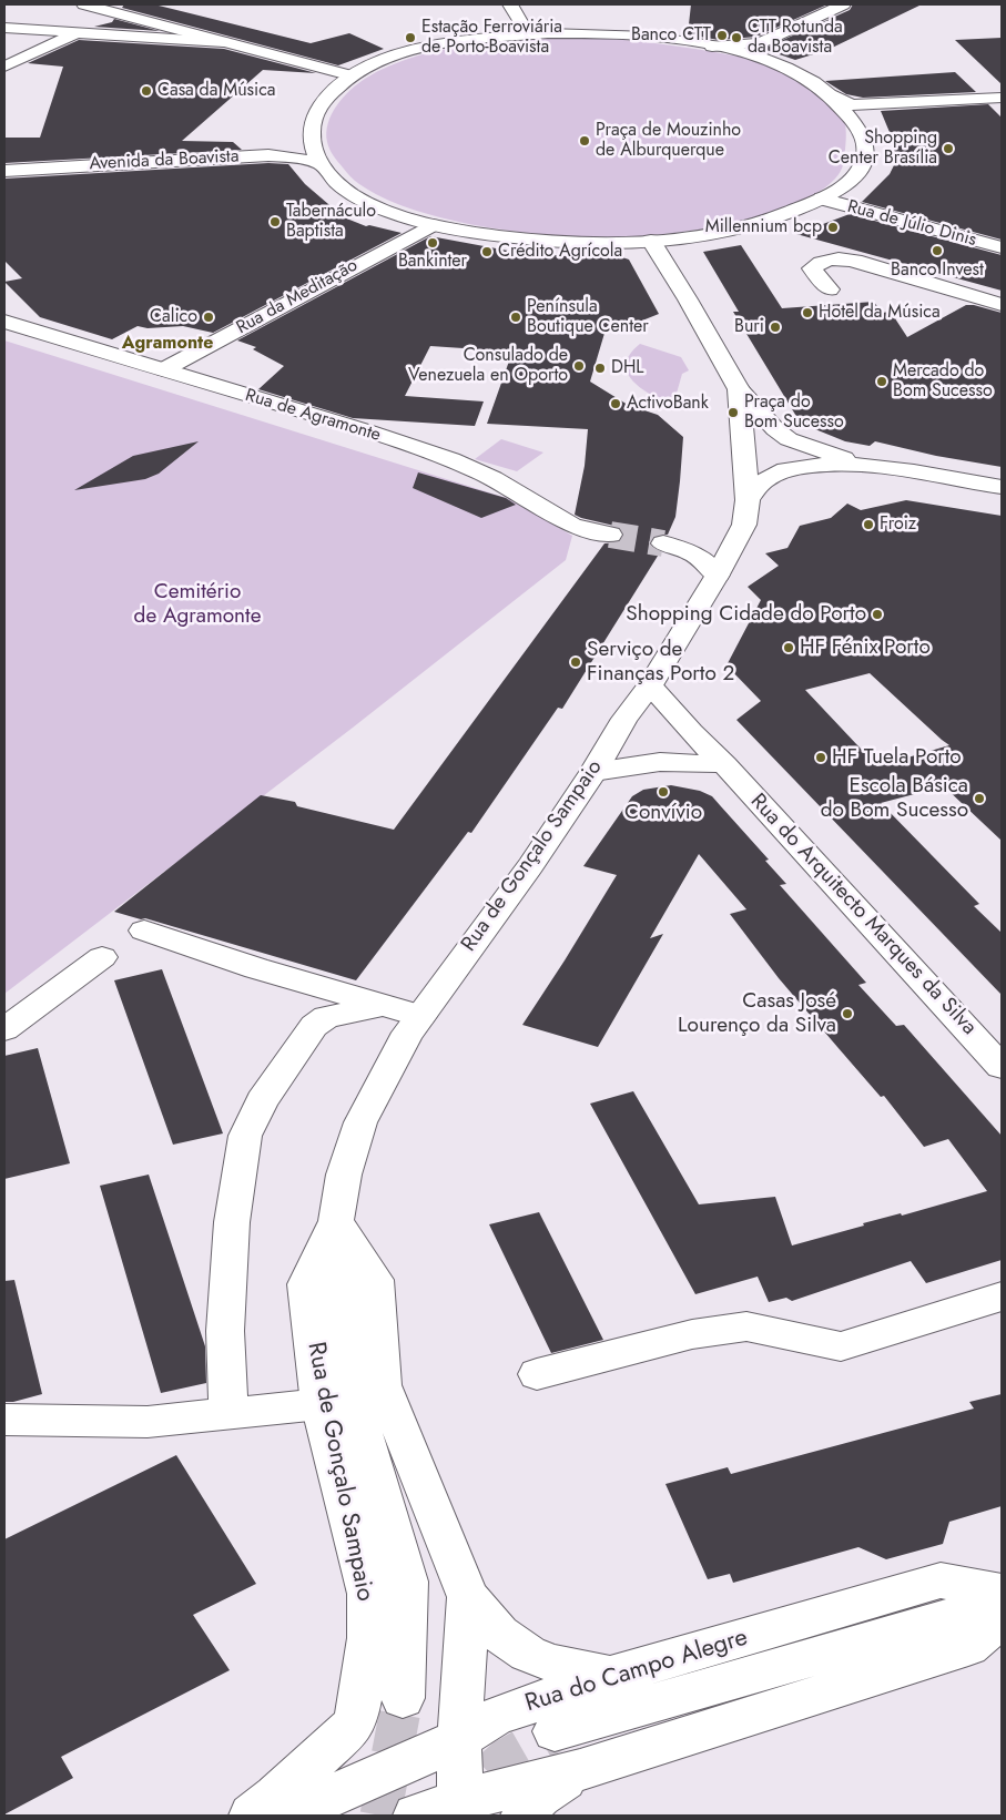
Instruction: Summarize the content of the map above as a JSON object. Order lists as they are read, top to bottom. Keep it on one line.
{"streets":{"main road":["Avenida da Boavista","Rua de Júlio Dinis","Rua da Meditação","Rua de Agramonte","Rua de Gonçalo Sampaio","Rua do Arquitecto Marques da Silva","Rua do Campo Alegre"]},"crossings":[["Rua da Meditação","Rua de Agramonte"],["Rua de Gonçalo Sampaio","Rua do Arquitecto Marques da Silva"]],"districts":["Agramonte"],"parks":["Cemitério de Agramonte"],"places":["Banco CTT","Estação Ferroviária de Porto-Boavista","CTT Rotunda da Boavista","Casa da Música","Praça de Mouzinho de Alburquerque","Shopping Center Brasília","Tabernáculo Baptista","Millennium bcp","Bankinter","Banco Invest","Crédito Agrícola","Hotel da Música","Calico","Península Boutique Center","Buri","Consulado de Venezuela en Oporto","DHL","Mercado do Bom Sucesso","ActivoBank","Praça do Bom Sucesso","Froiz","Shopping Cidade do Porto","HF Fénix Porto","Serviço de Finanças Porto 2","HF Tuela Porto","Convívio","Escola Básica do Bom Sucesso","Casas José Lourenço da Silva"]}
